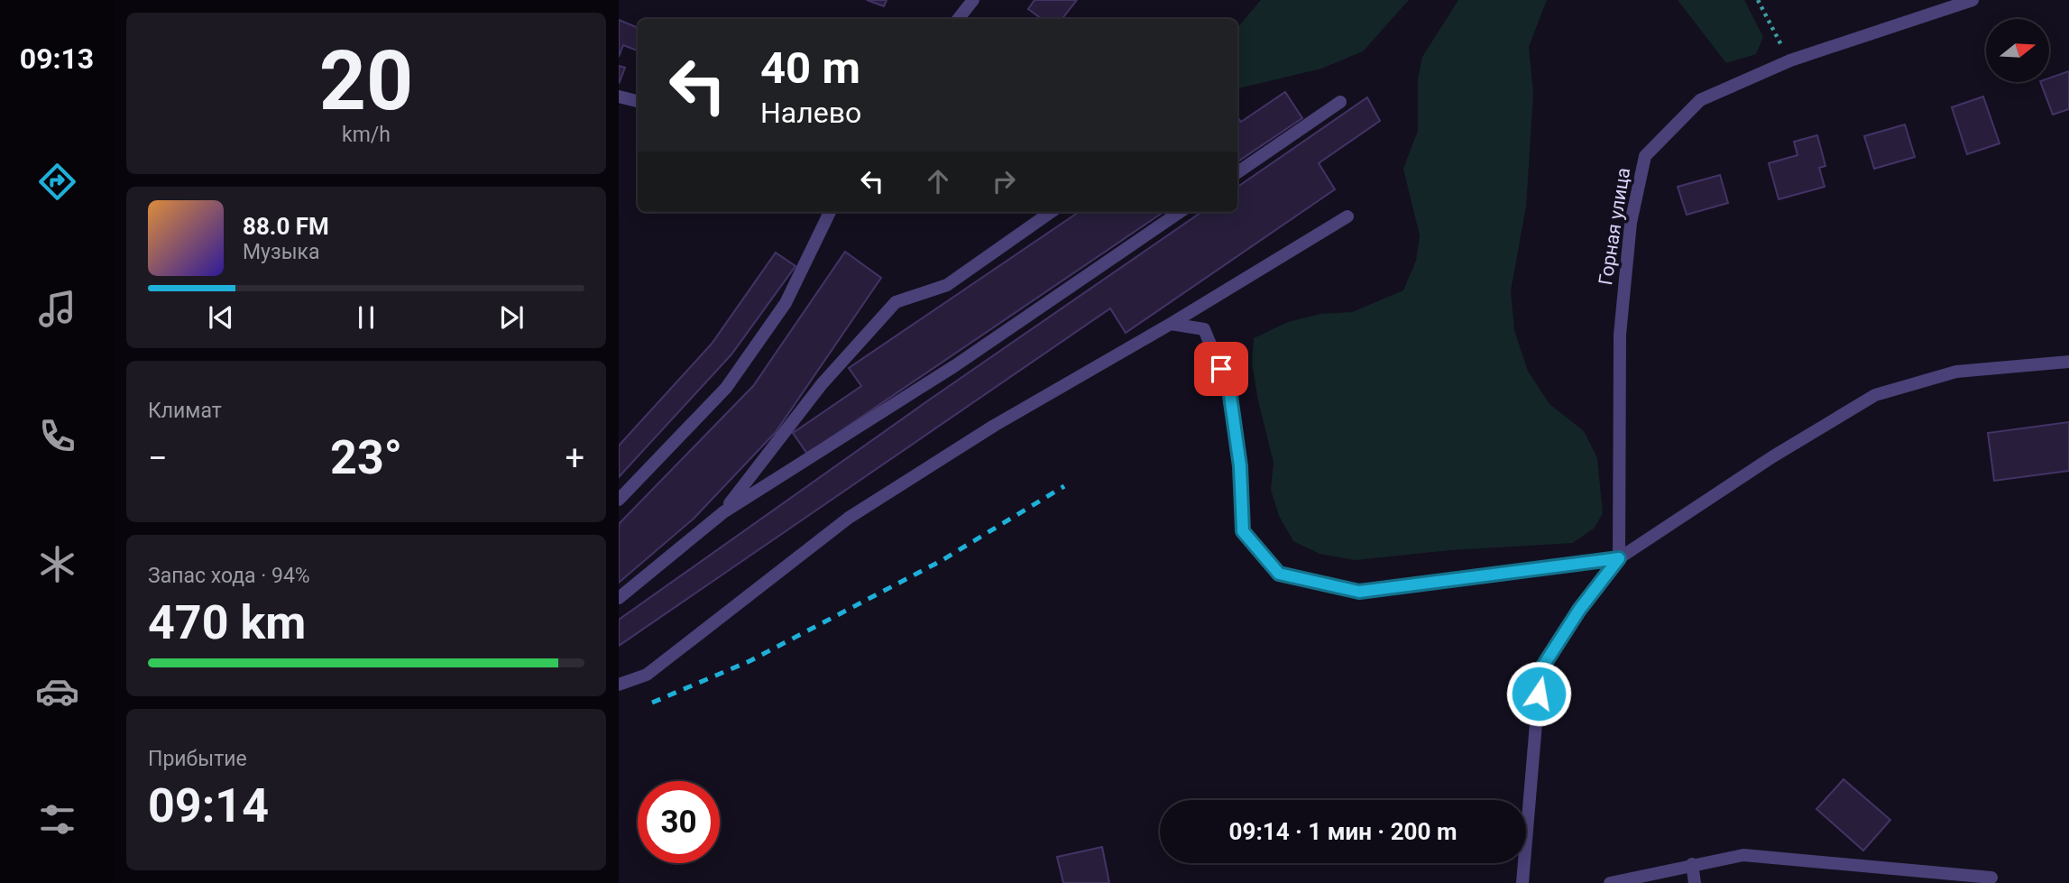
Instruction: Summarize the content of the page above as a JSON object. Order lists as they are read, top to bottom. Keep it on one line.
{"streets":{"street":["Горная улица"]},"north":"right","page":{"tabs":"09:13","tile":[["20","km/h"],"Климат",["Запас хода · 94%","470 km"],["Прибытие","09:14"]],"turn":["40 m","Налево"],"song":["88.0 FM","Музыка"],"heat":["−","23°","+"],"limit":"30","trip":"09:14 · 1 мин · 200 m"}}
